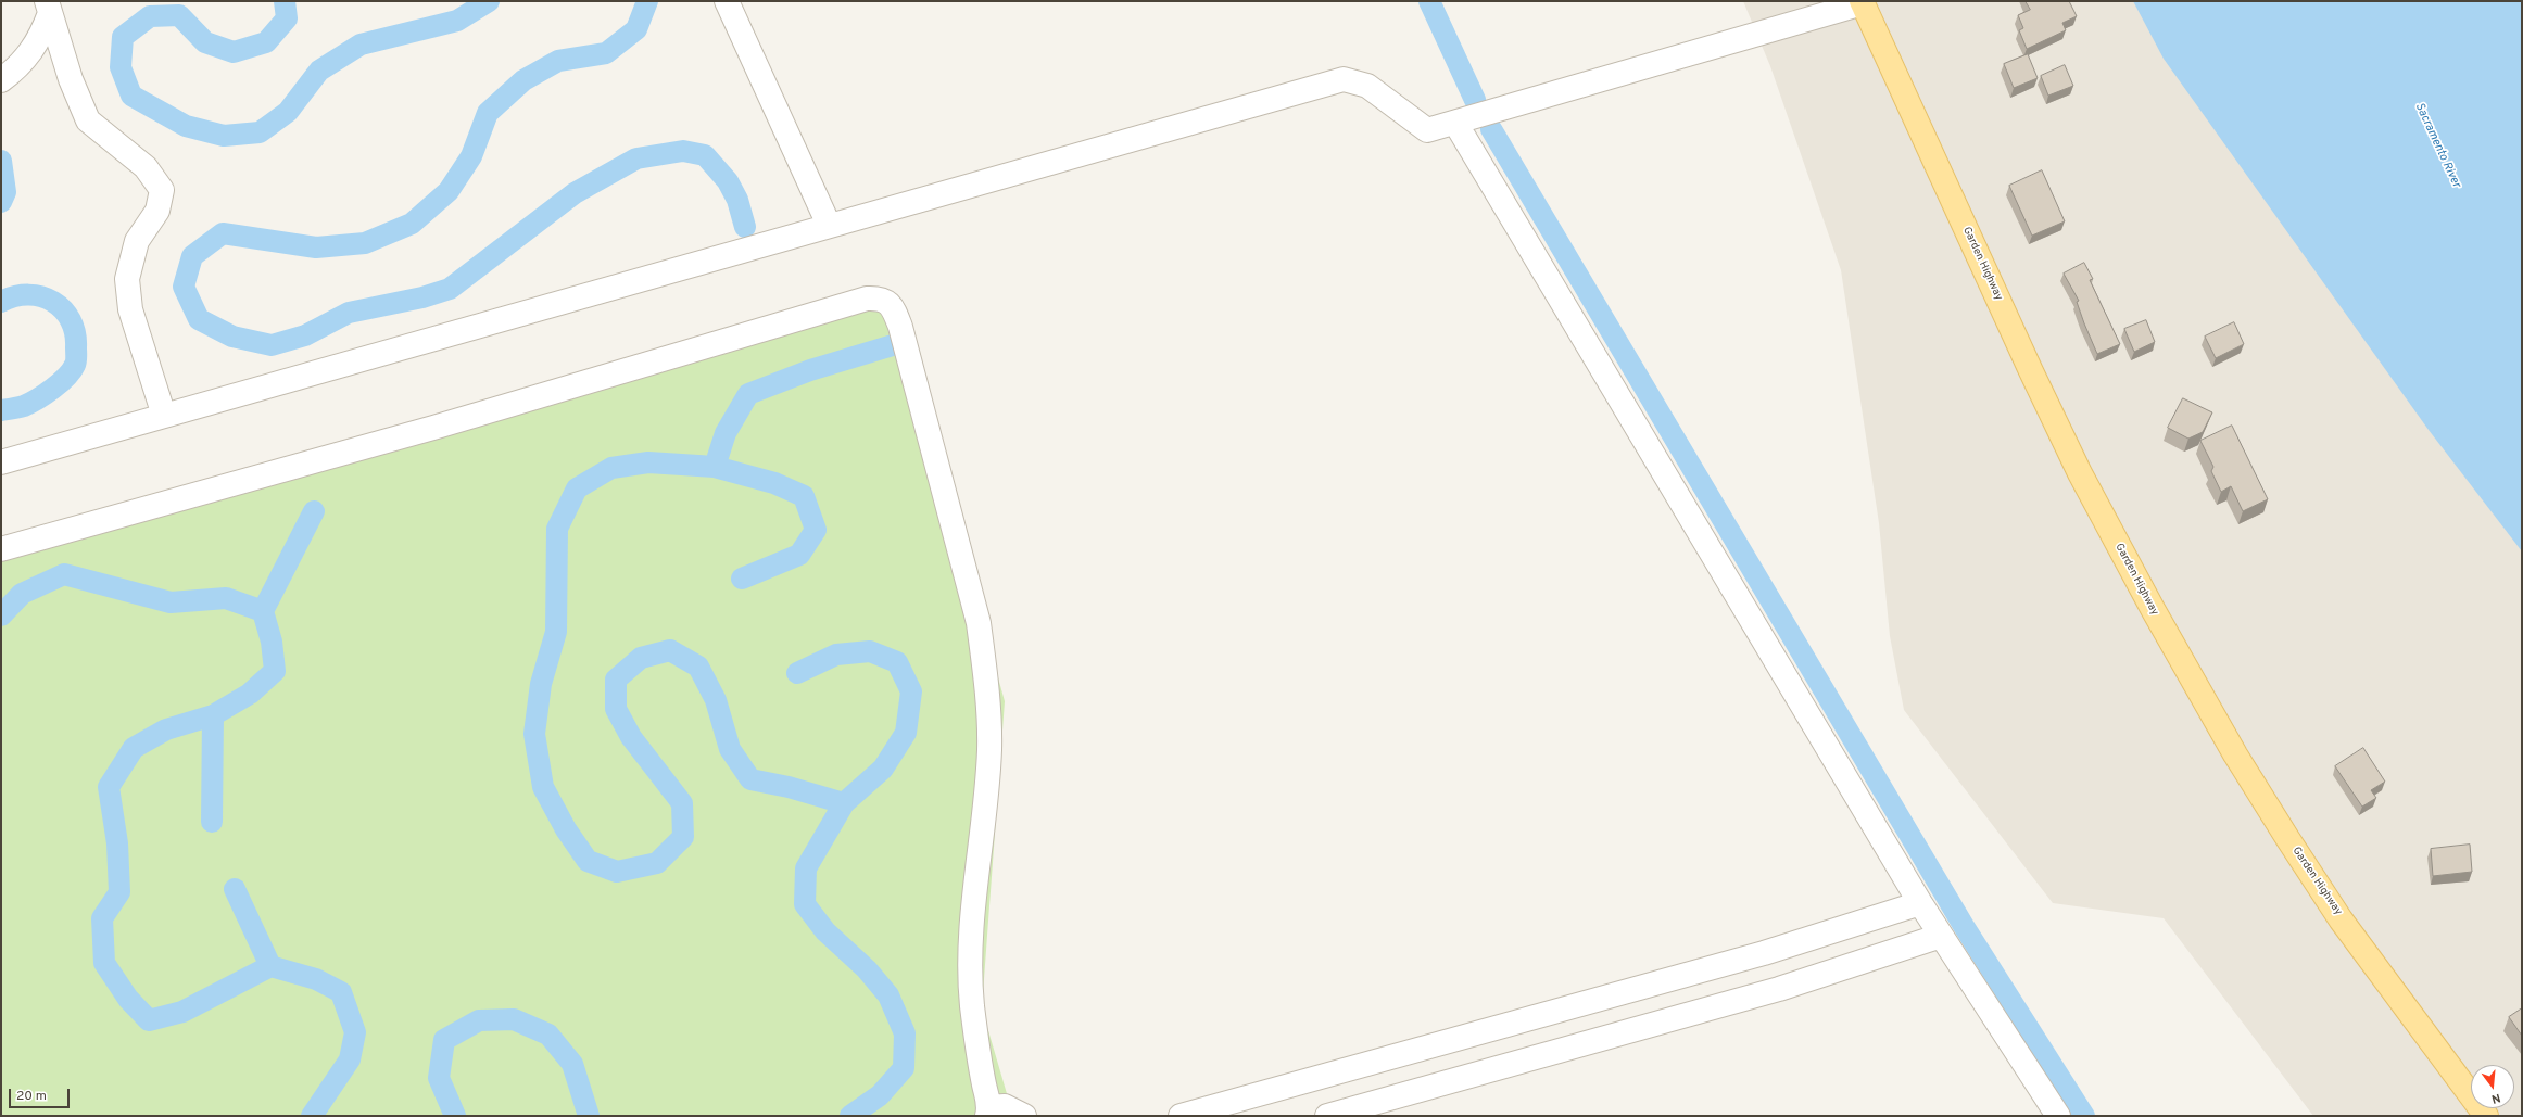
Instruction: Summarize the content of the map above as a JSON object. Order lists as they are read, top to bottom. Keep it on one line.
{"streets":{"main road":["Garden Highway"]},"water":["Sacramento River"],"scale_bar":"20 m","north":"bottom"}
